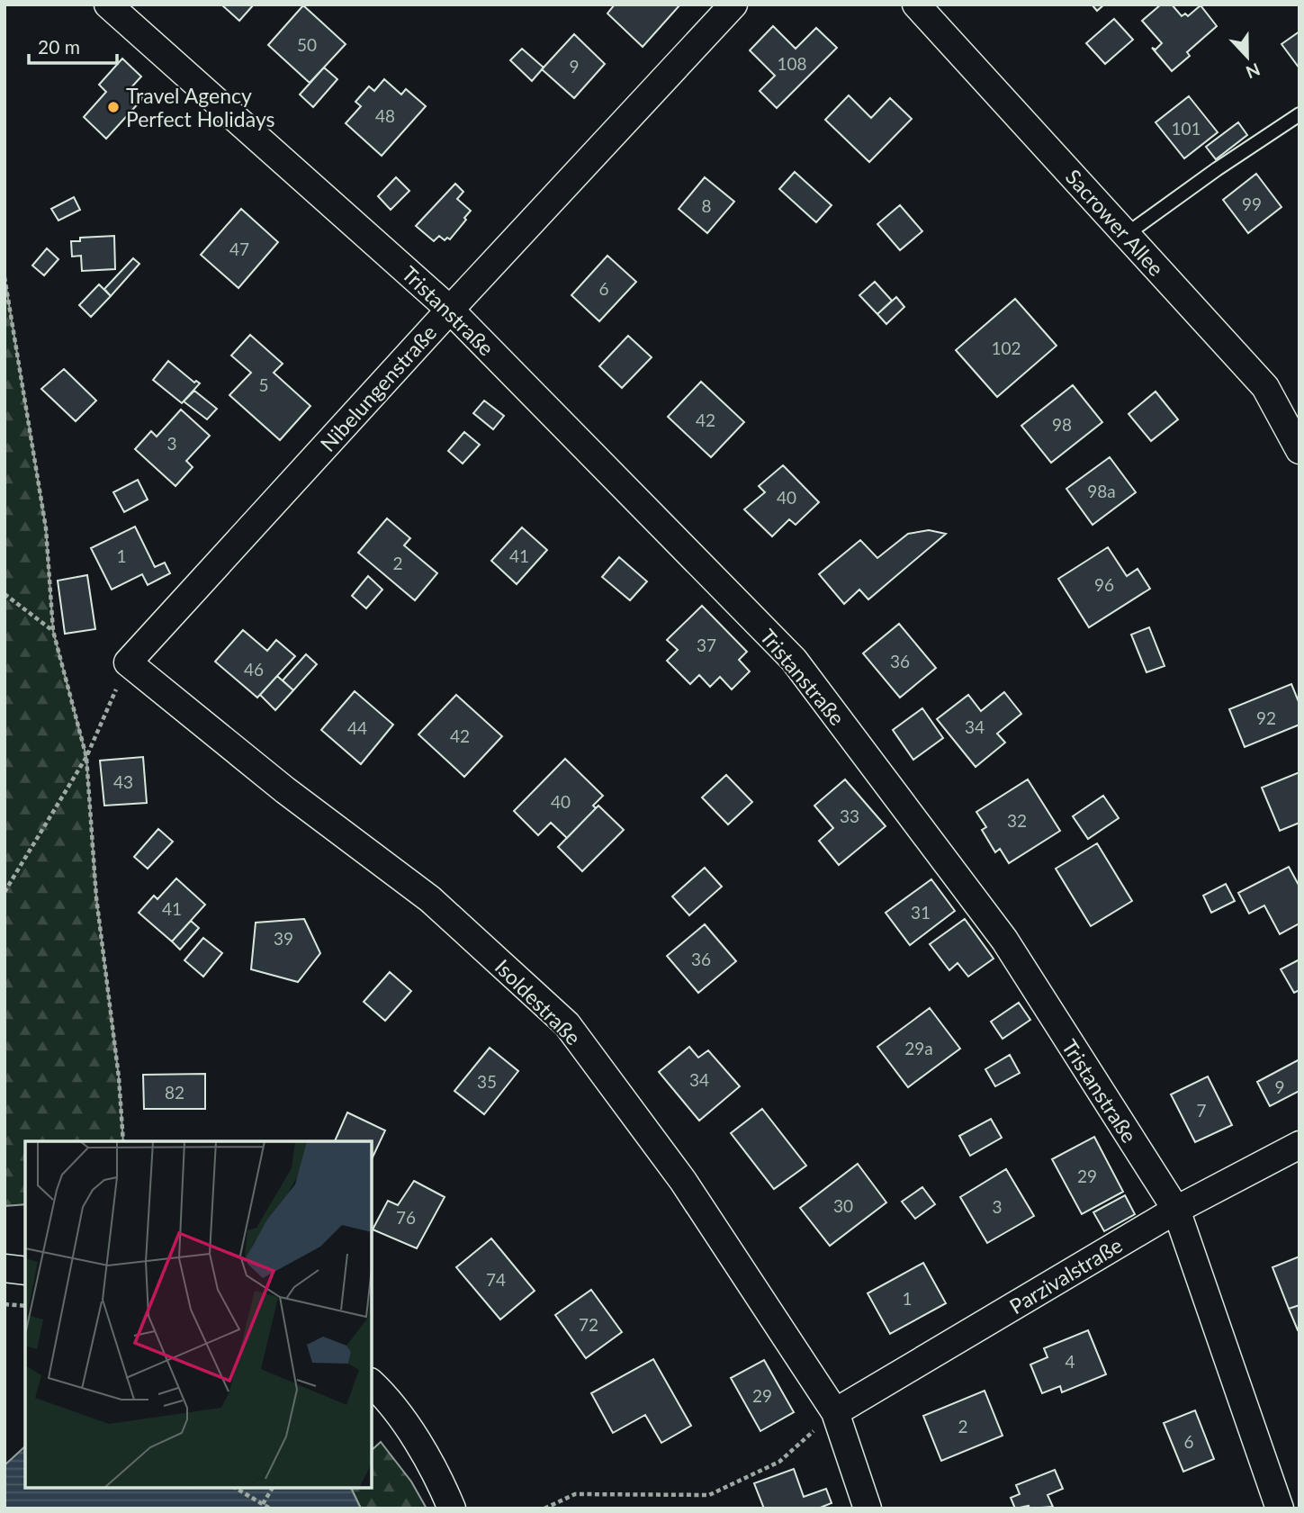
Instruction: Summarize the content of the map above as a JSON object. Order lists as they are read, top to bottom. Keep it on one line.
{"streets":{"street":["Sacrower Allee","Tristanstraße","Nibelungenstraße","Isoldestraße","Parzivalstraße"]},"crossings":[["Tristanstraße","Nibelungenstraße"],["Tristanstraße","Parzivalstraße"],["Nibelungenstraße","Isoldestraße"],["Isoldestraße","Parzivalstraße"]],"places":["Travel Agency Perfect Holidays"],"house_numbers":["50","108","9","48","101","99","8","47","6","102","5","42","98","3","98a","40","1","41","2","96","37","36","46","92","34","44","42","43","40","33","32","41","31","39","36","29a","34","35","9","82","7","29","30","3","76","74","1","72","4","29","2","6"],"scale_bar":"20 m","north":"bottom"}
